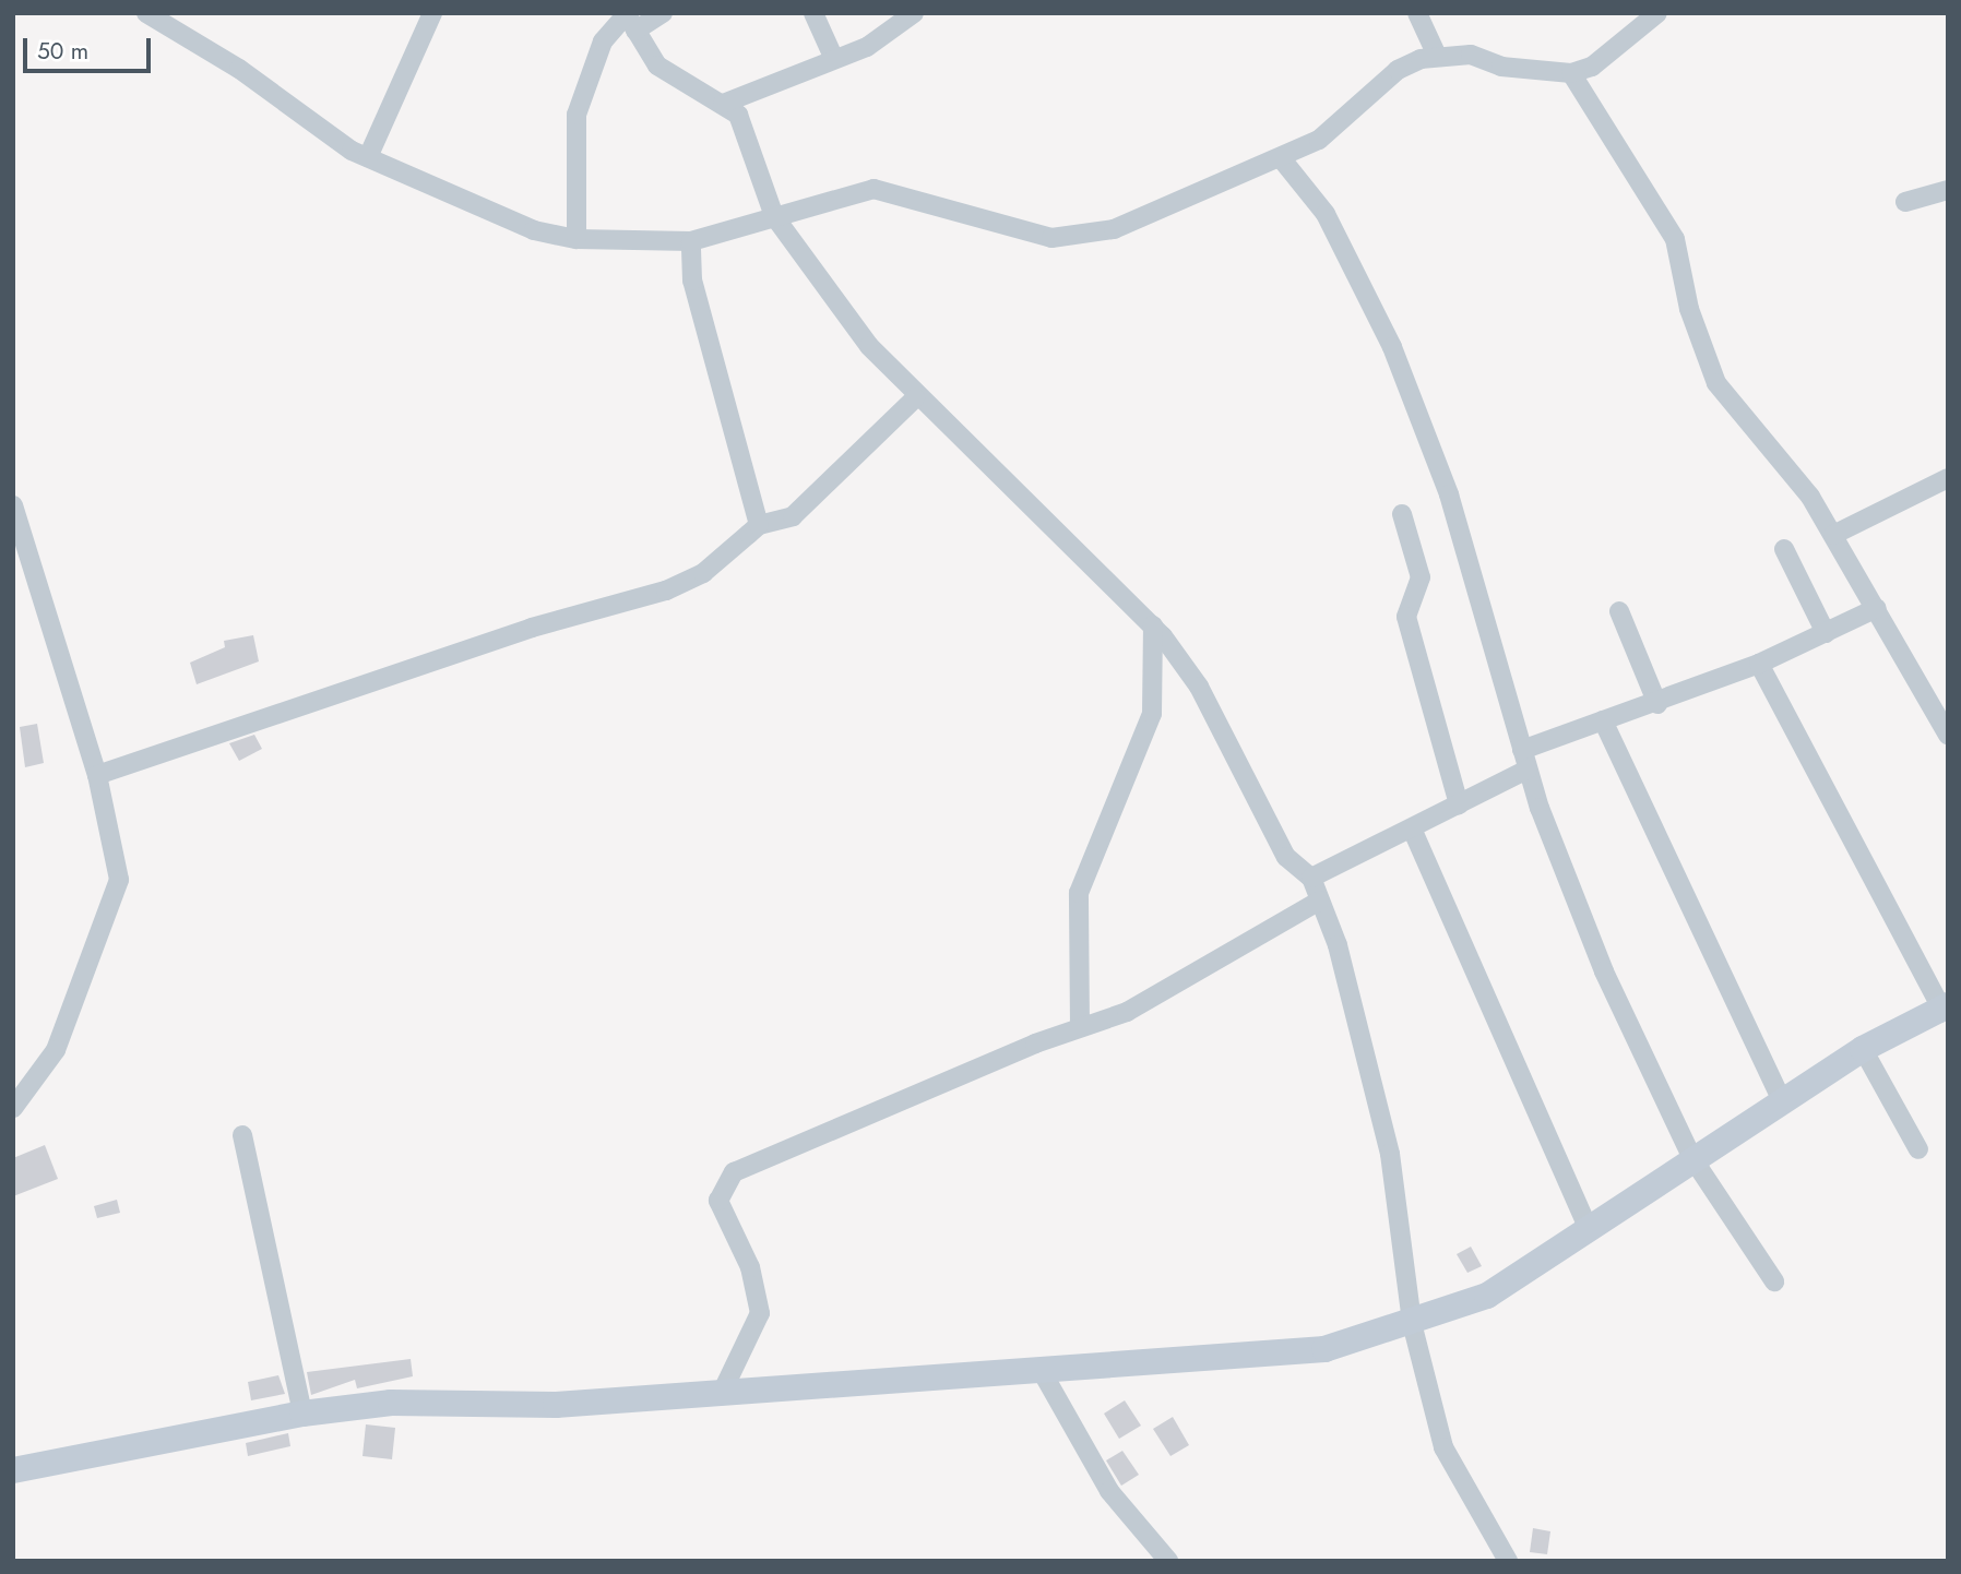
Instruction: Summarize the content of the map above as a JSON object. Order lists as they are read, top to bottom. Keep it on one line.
{"scale_bar":"50 m"}
